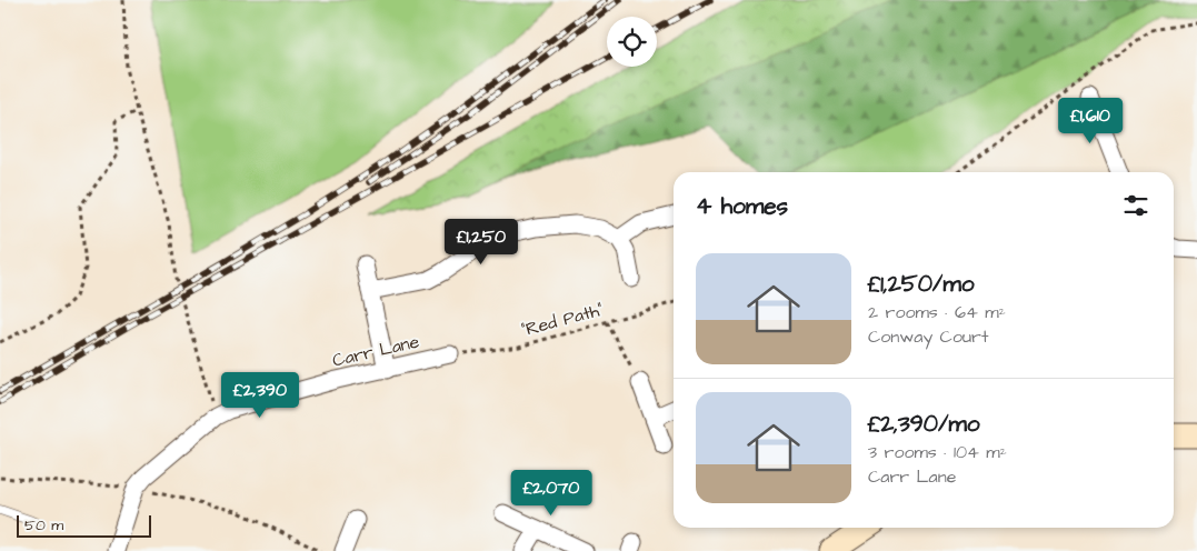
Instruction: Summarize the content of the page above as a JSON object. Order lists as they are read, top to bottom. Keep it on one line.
{"streets":{"street":["Carr Lane"],"path":["\"Red Path\""]},"crossings":[["\"Red Path\"","Carr Lane"]],"scale_bar":"50 m","page":{"price":["£1,610","£1,250","£2,390","£2,070"],"heading":"4 homes","list":[{"name":"£1,250/mo","note":"2 rooms · 64 m² · Conway Court"},{"name":"£2,390/mo","note":"3 rooms · 104 m² · Carr Lane"}],"scale":"50 m"}}
